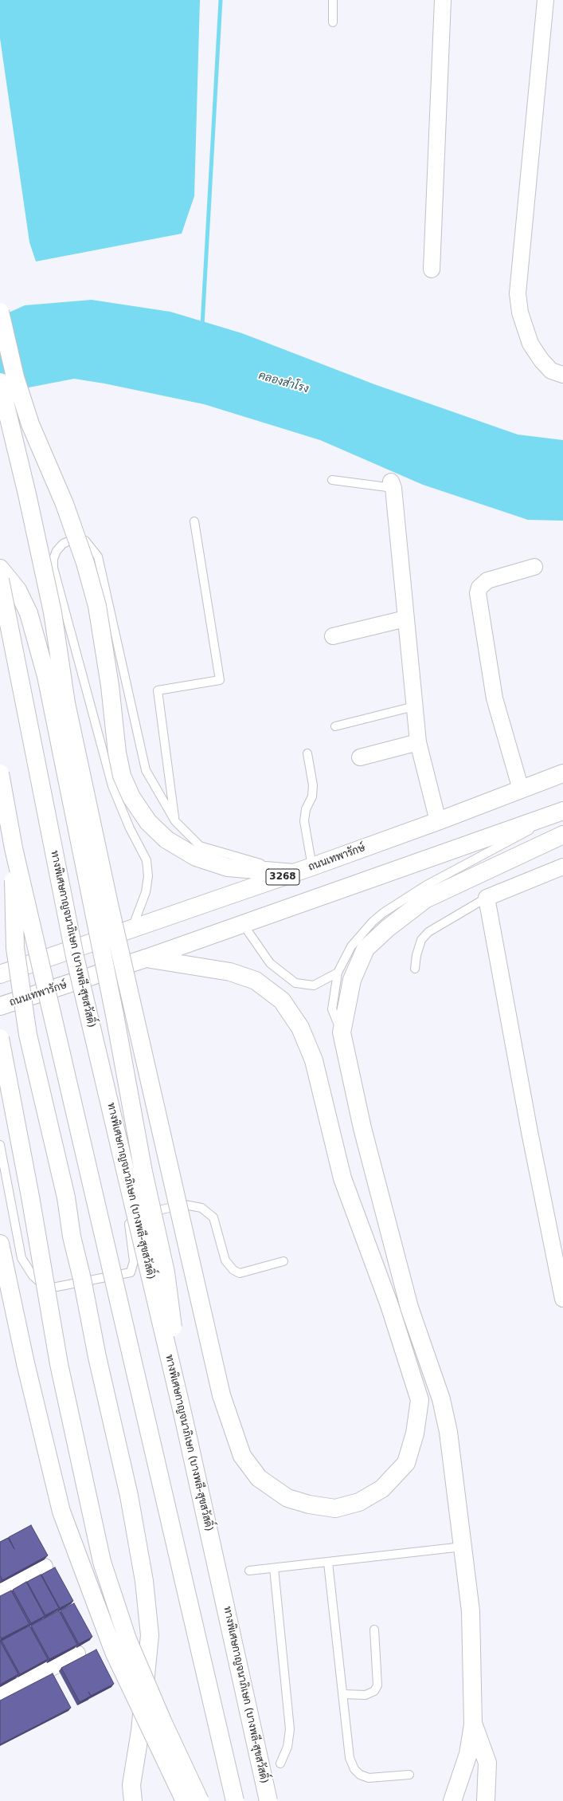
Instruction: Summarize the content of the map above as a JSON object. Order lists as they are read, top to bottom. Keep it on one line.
{"streets":{"main road":["ถนนเทพารักษ์","3268","ทางพิเศษกาญจนาภิเษก (บางพลี-สุขสวัสดิ์)"]},"water":["คลองสำโรง"]}
